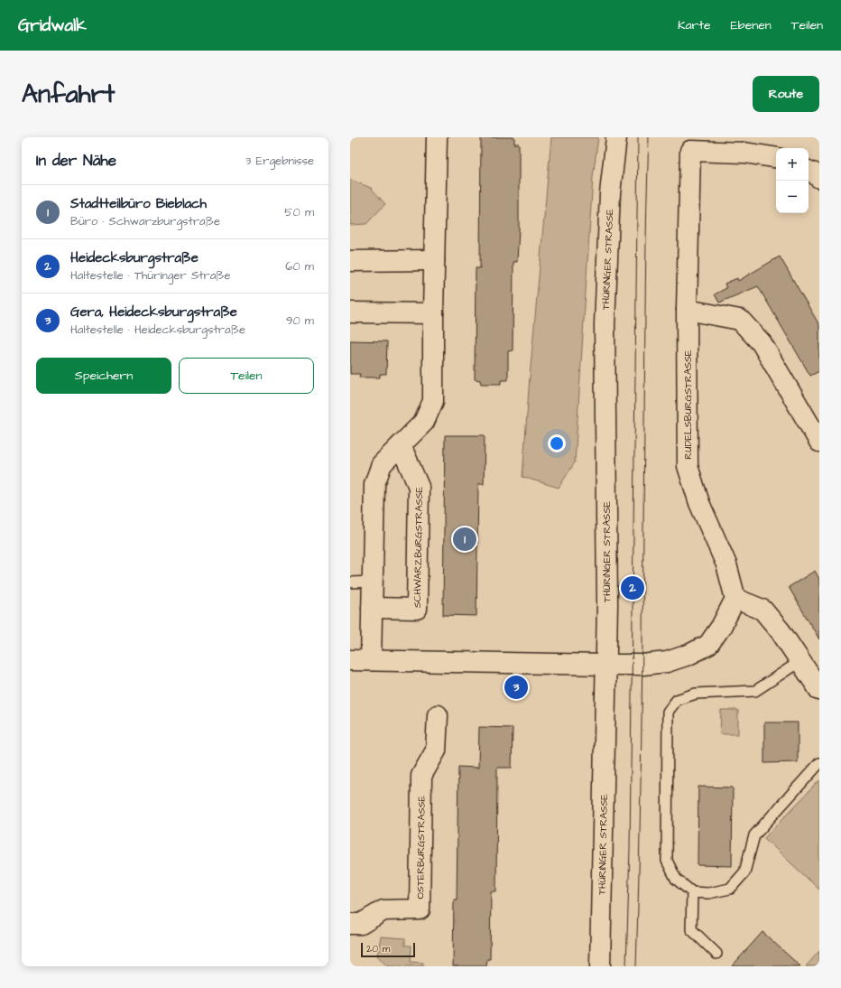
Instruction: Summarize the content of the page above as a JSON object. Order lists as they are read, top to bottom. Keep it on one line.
{"streets":{"street":["THÜRINGER STRASSE","RUDELSBURGSTRASSE","SCHWARZBURGSTRASSE","OSTERBURGSTRASSE"]},"scale_bar":"20 m","page":{"header":"Gridwalk","nav":["Karte","Ebenen","Teilen"],"buttons":["Route",["Speichern","Teilen"]],"title":"Anfahrt","heading":["In der Nähe","3 Ergebnisse"],"map_buttons":["+","−"],"list":[{"mark":"1","name":"Stadtteilbüro Bieblach","note":"Büro · Schwarzburgstraße","value":"50 m"},{"mark":"2","name":"Heidecksburgstraße","note":"Haltestelle · Thüringer Straße","value":"60 m"},{"mark":"3","name":"Gera, Heidecksburgstraße","note":"Haltestelle · Heidecksburgstraße","value":"90 m"}],"pins":["1","2","3"],"scale":"20 m"}}
